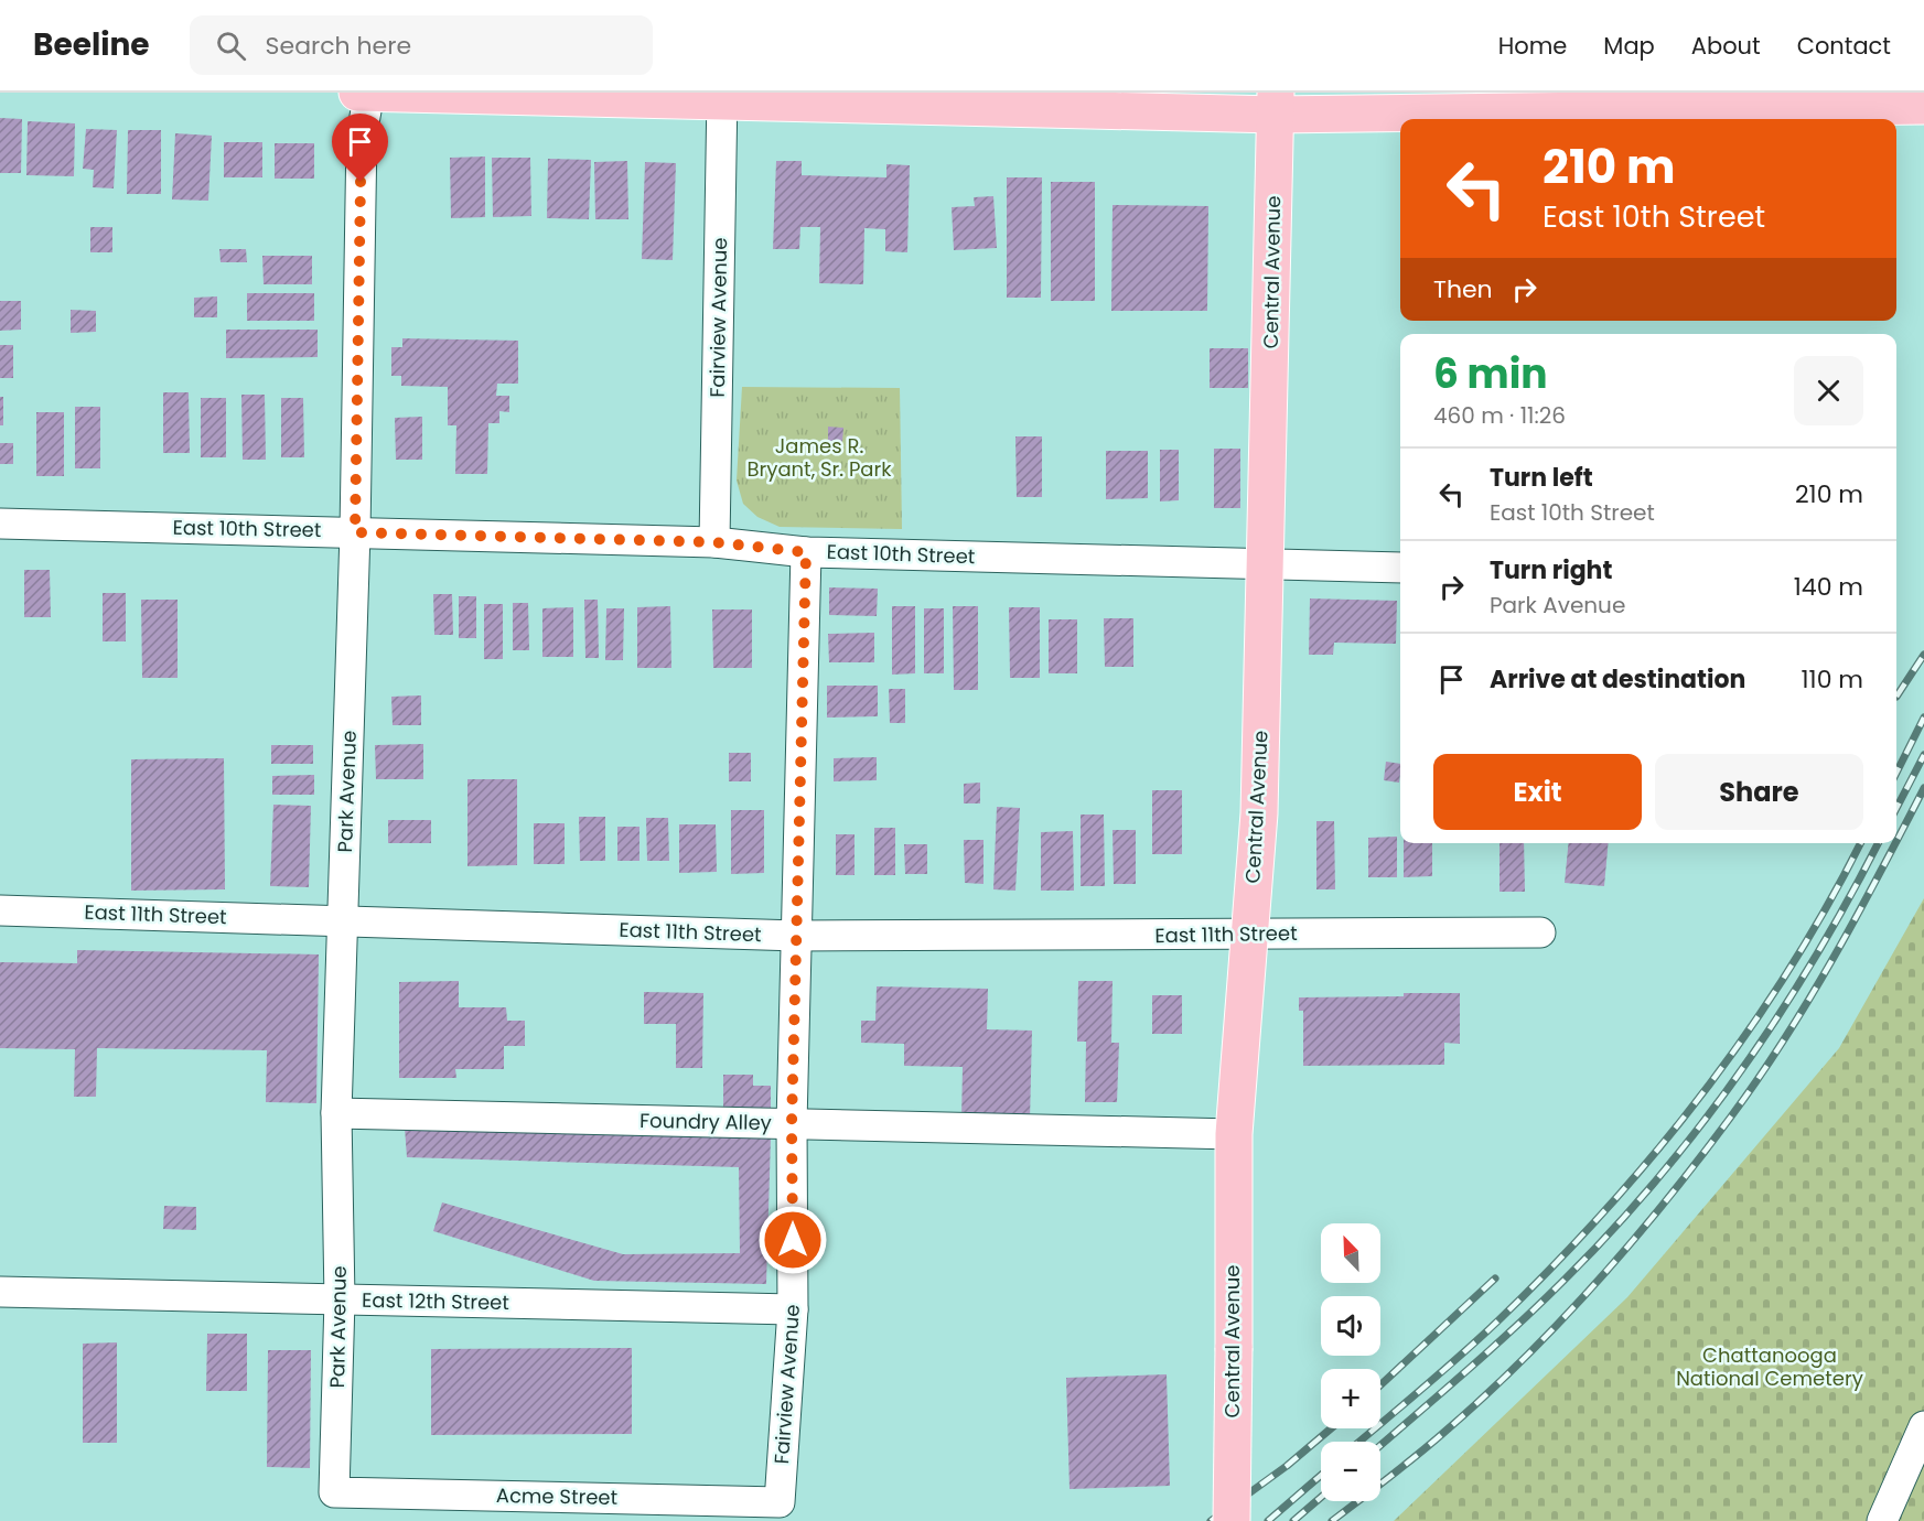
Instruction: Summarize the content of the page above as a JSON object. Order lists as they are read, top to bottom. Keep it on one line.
{"streets":{"main road":["Central Avenue"],"street":["Fairview Avenue","East 10th Street","Park Avenue","East 11th Street","Foundry Alley","East 12th Street","Acme Street"]},"crossings":[["Central Avenue","East 10th Street"],["Central Avenue","East 11th Street"],["Central Avenue","Foundry Alley"],["Fairview Avenue","East 10th Street"],["Fairview Avenue","East 11th Street"],["Fairview Avenue","Foundry Alley"],["Fairview Avenue","East 12th Street"],["Fairview Avenue","Acme Street"],["East 10th Street","Park Avenue"],["Park Avenue","East 11th Street"],["Park Avenue","Foundry Alley"],["Park Avenue","East 12th Street"],["Park Avenue","Acme Street"]],"parks":["James R. Bryant, Sr. Park","Chattanooga National Cemetery"],"north":"top left","page":{"header":"Beeline","search":"Search here","nav":["Home","Map","About","Contact"],"turn":["210 m","East 10th Street"],"then":"Then","heading":["6 min","460 m · 11:26"],"list":[{"name":"Turn left","note":"East 10th Street","value":"210 m"},{"name":"Turn right","note":"Park Avenue","value":"140 m"},{"name":"Arrive at destination","value":"110 m"}],"buttons":["Exit","Share"],"map_buttons":["+","−"]}}
